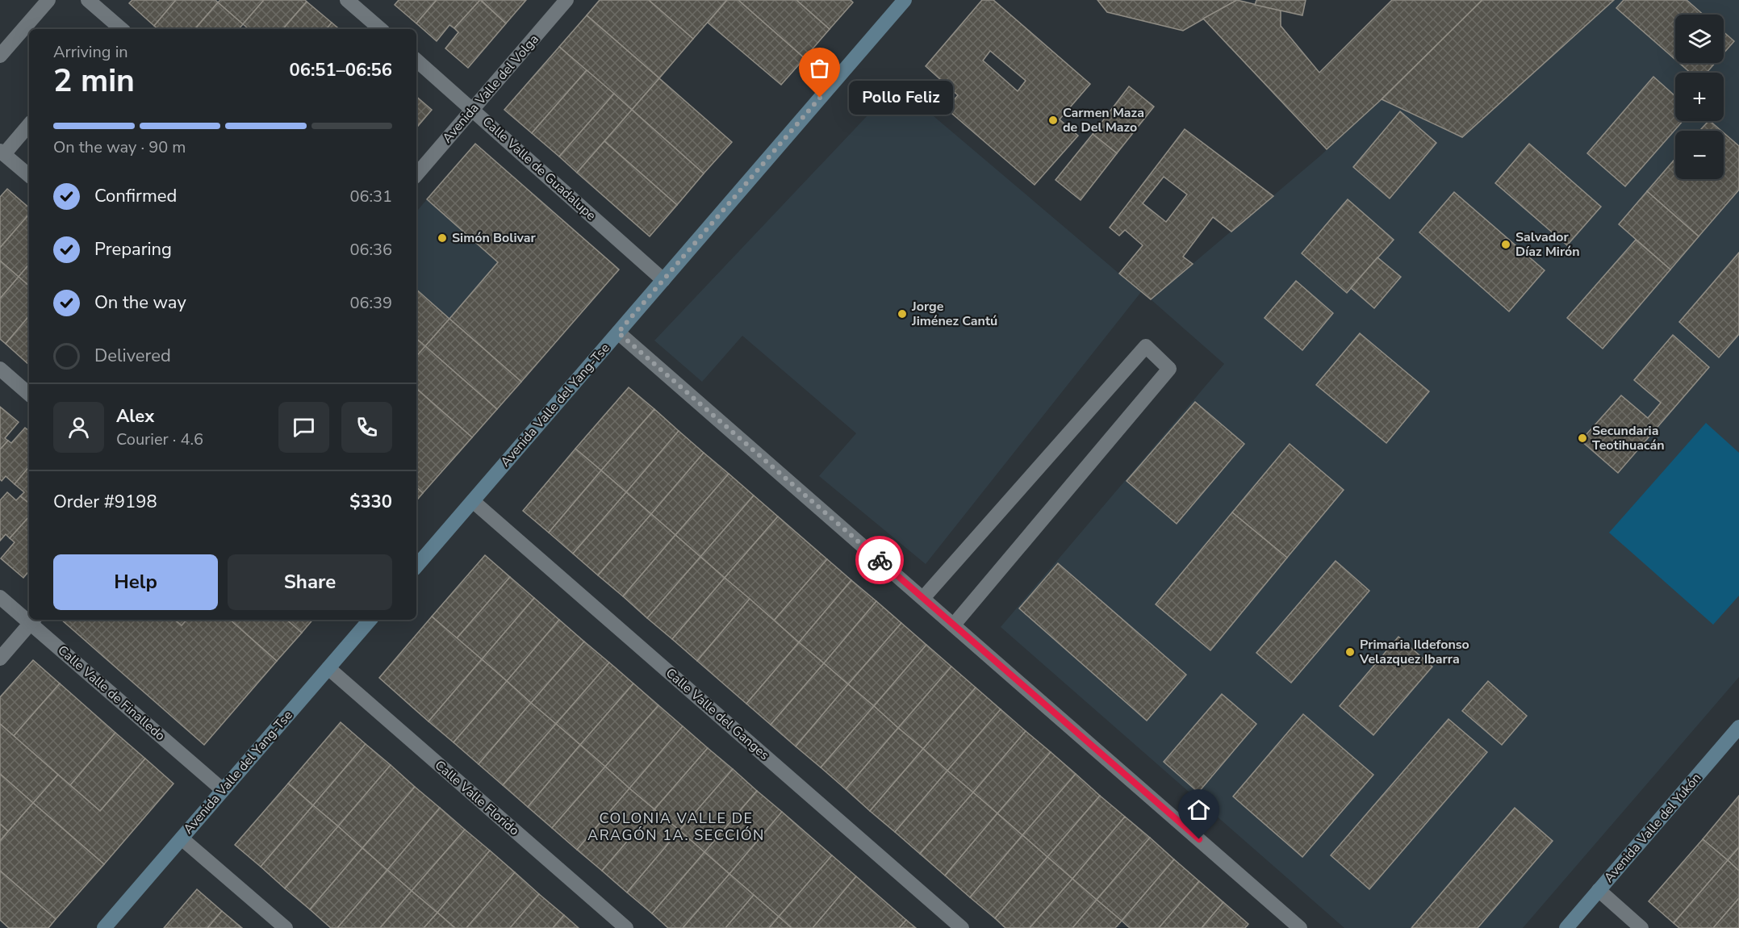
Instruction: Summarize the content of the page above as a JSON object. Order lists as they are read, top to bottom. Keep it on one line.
{"streets":{"street":["Avenida Valle del Volga","Calle Valle de Guadalupe","Avenida Valle del Yang-Tse","Calle Valle de Finalledo","Calle Valle del Ganges","Calle Valle Florido","Avenida Valle del Yukón"]},"crossings":[["Avenida Valle del Volga","Calle Valle de Guadalupe"],["Calle Valle de Guadalupe","Avenida Valle del Yang-Tse"],["Avenida Valle del Yang-Tse","Calle Valle de Finalledo"],["Avenida Valle del Yang-Tse","Calle Valle del Ganges"],["Avenida Valle del Yang-Tse","Calle Valle Florido"]],"districts":["COLONIA VALLE DE ARAGÓN 1A. SECCIÓN"],"places":["Pollo Feliz","Carmen Maza de Del Mazo","Simón Bolivar","Salvador Díaz Mirón","Jorge Jiménez Cantú","Secundaria Teotihuacán","Primaria Ildefonso Velazquez Ibarra"],"page":{"map_buttons":["+","−"],"heading":["2 min","Arriving in","06:51–06:56"],"panel":["Alex","Courier · 4.6","Order #9198","$330"],"bubble":"Pollo Feliz","bar":"On the way · 90 m","list":[["Confirmed","06:31"],["Preparing","06:36"],["On the way","06:39"],"Delivered"],"buttons":["Help","Share"]}}
